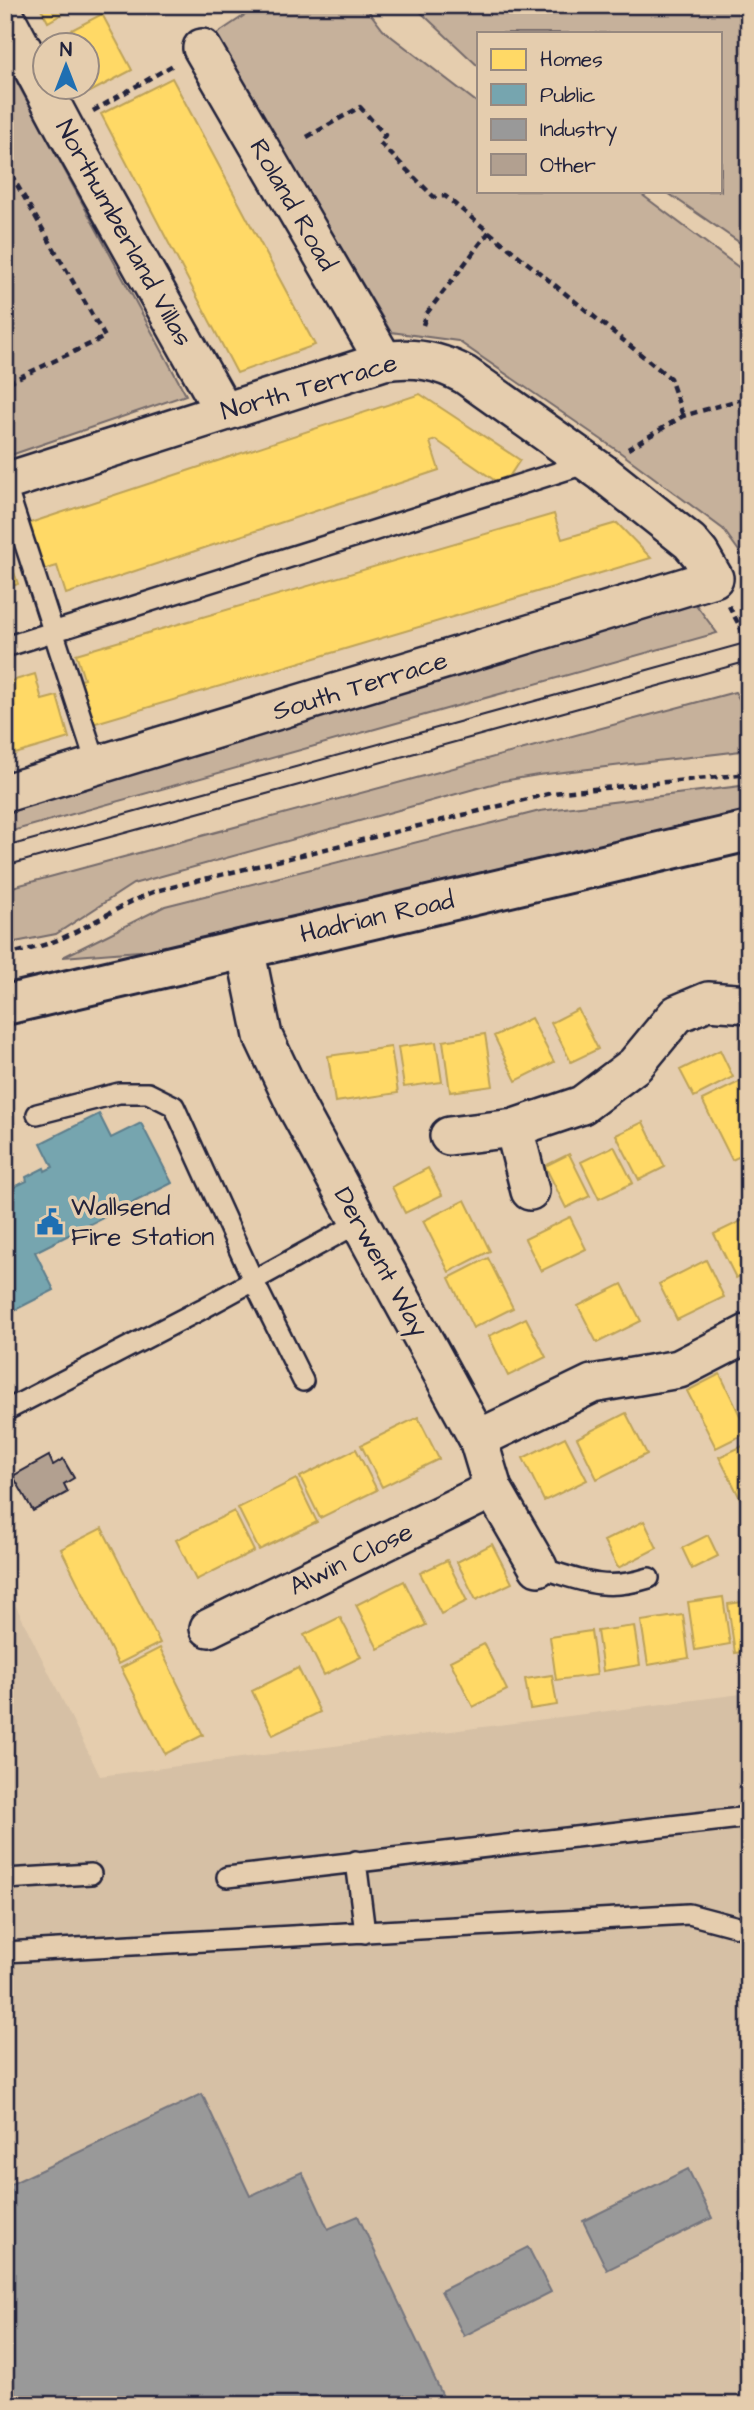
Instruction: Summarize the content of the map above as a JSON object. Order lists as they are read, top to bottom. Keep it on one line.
{"streets":{"main road":["Hadrian Road"],"street":["Roland Road","Northumberland Villas","North Terrace","South Terrace","Derwent Way","Alwin Close"]},"crossings":[["Roland Road","North Terrace"],["Northumberland Villas","North Terrace"],["North Terrace","South Terrace"],["Hadrian Road","Derwent Way"],["Derwent Way","Alwin Close"]],"places":{"public building":["Wallsend Fire Station"]},"legend":["Homes","Public","Industry","Other"],"north":"top"}
